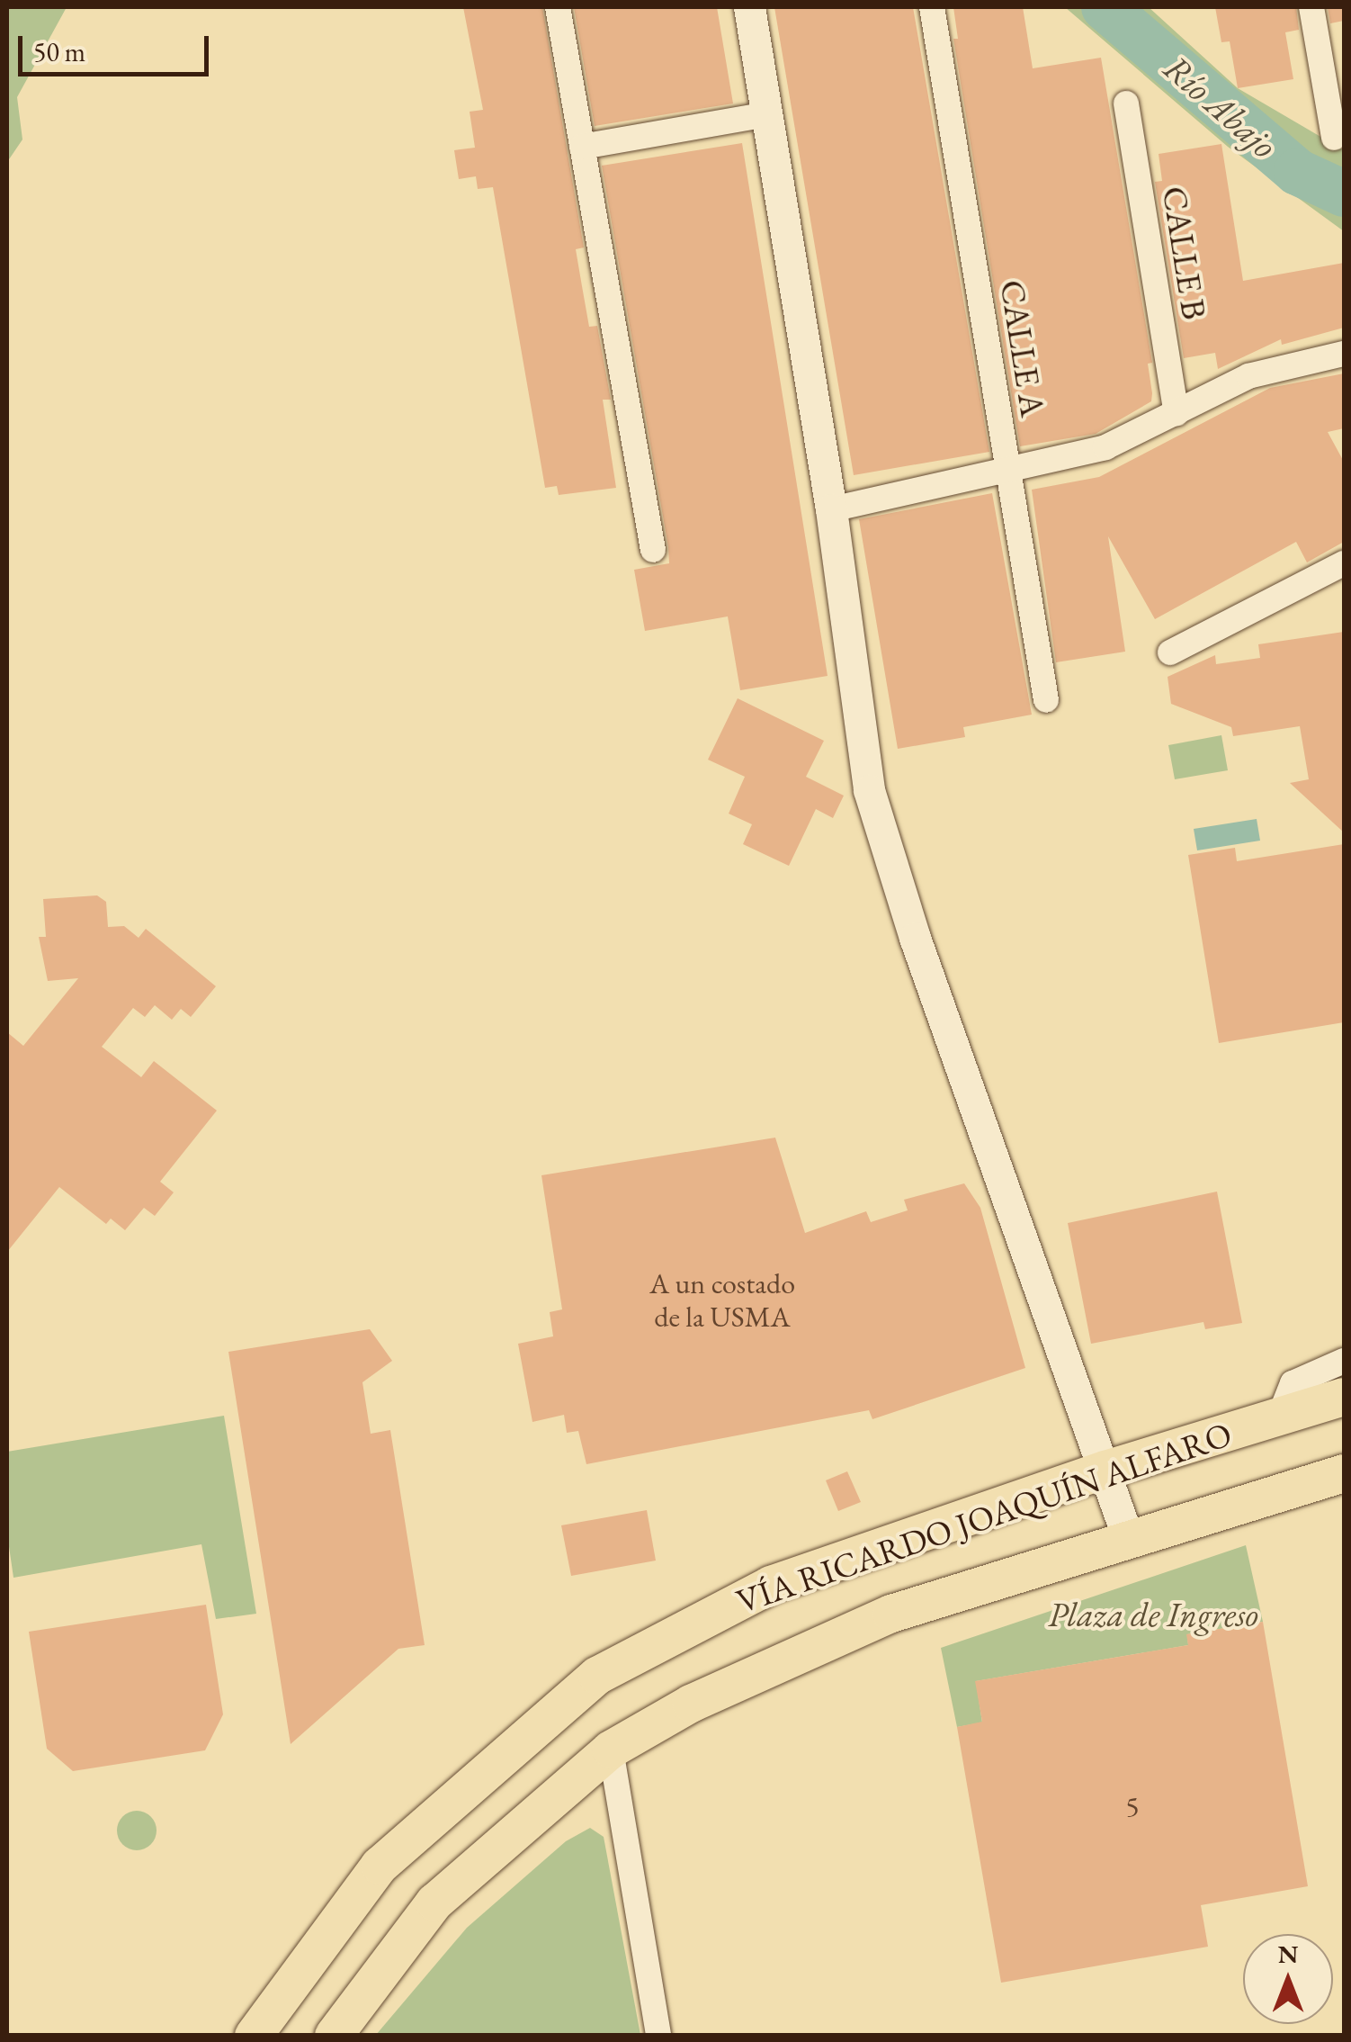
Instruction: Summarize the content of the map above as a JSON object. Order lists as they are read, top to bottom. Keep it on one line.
{"streets":{"main road":["VÍA RICARDO JOAQUÍN ALFARO"],"street":["CALLE B","CALLE A"]},"water":["Río Abajo"],"parks":["Plaza de Ingreso"],"house_numbers":["A un costado de la USMA","5"],"scale_bar":"50 m","north":"top"}
